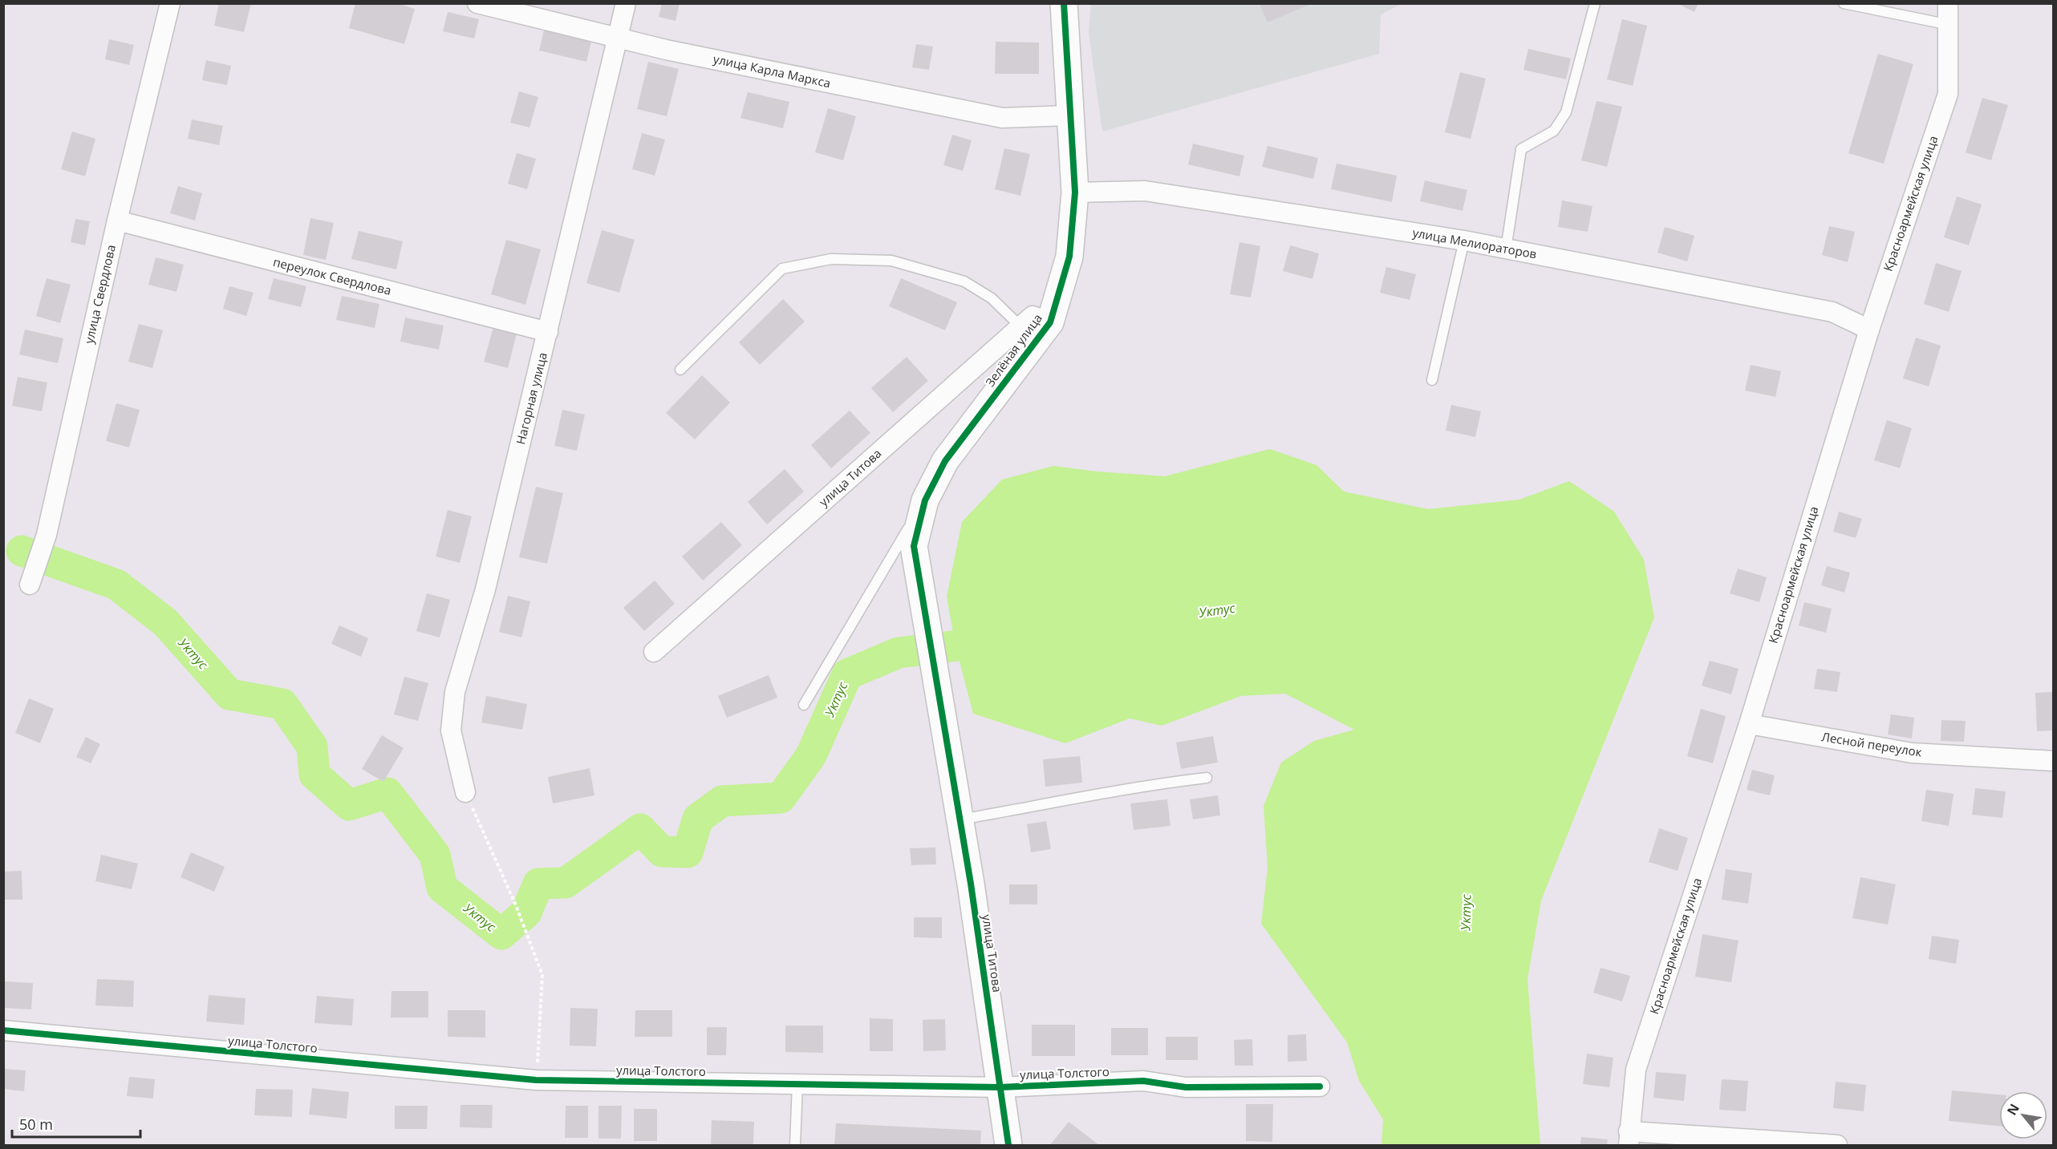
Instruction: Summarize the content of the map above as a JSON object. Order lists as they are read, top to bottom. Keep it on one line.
{"streets":{"street":["улица Карла Маркса","Красноармейская улица","улица Мелиораторов","переулок Свердлова","улица Свердлова","Зелёная улица","Нагорная улица","улица Титова","Лесной переулок","улица Толстого"]},"crossings":[["улица Карла Маркса","Зелёная улица"],["улица Карла Маркса","Нагорная улица"],["Красноармейская улица","улица Мелиораторов"],["Красноармейская улица","Лесной переулок"],["улица Мелиораторов","Зелёная улица"],["переулок Свердлова","улица Свердлова"],["переулок Свердлова","Нагорная улица"],["Зелёная улица","улица Титова"],["улица Титова","улица Толстого"]],"water":["Уктус"],"scale_bar":"50 m","north":"top left"}
